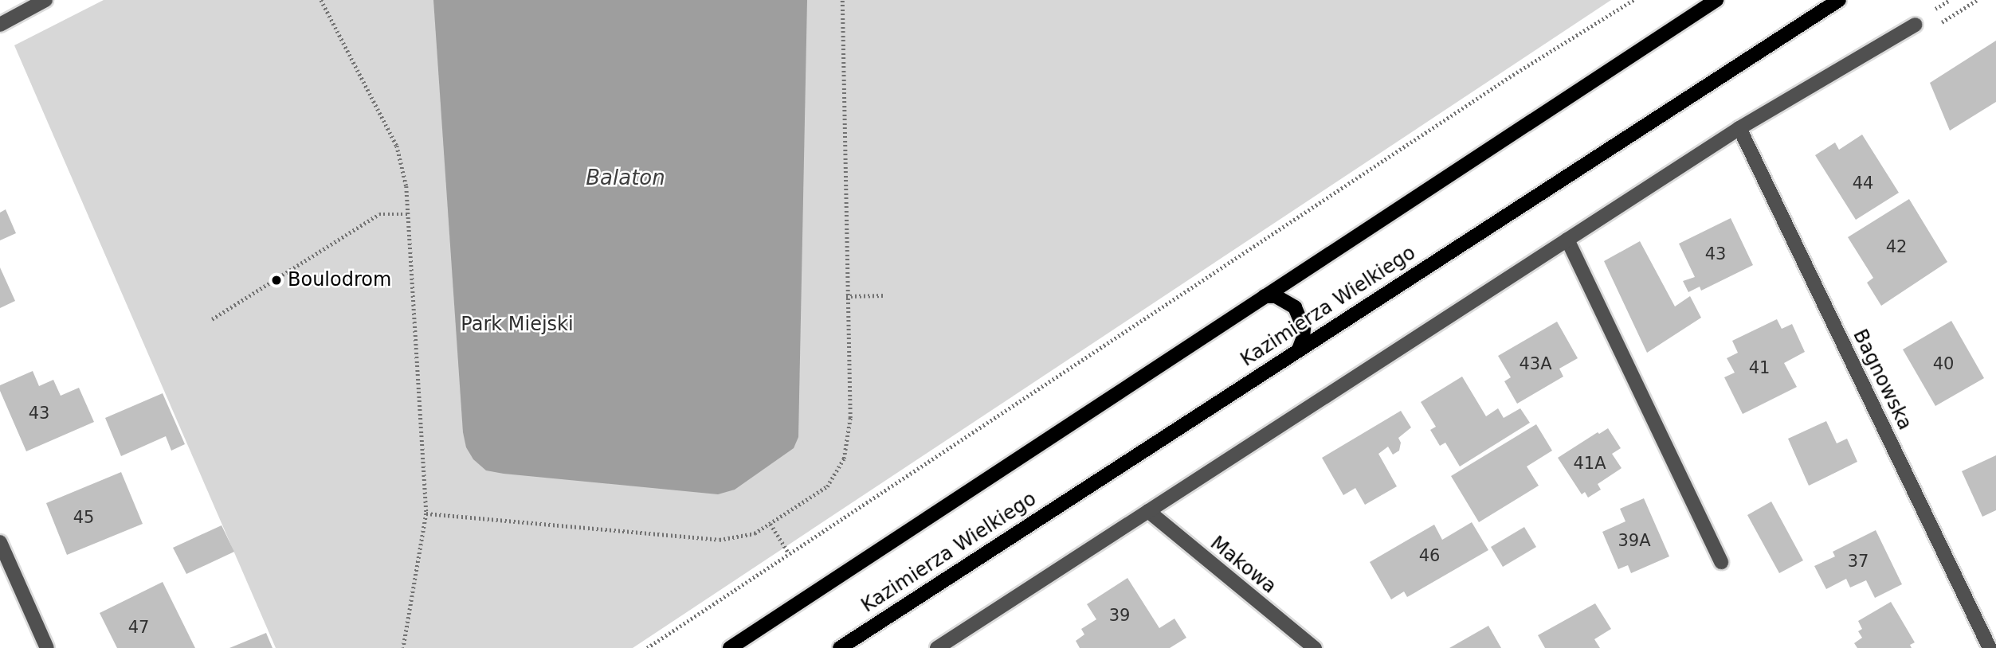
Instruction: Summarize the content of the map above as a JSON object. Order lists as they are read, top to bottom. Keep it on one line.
{"streets":{"main road":["Kazimierza Wielkiego"],"street":["Bagnowska","Makowa"]},"water":["Balaton"],"parks":["Park Miejski"],"places":["Boulodrom"],"house_numbers":["44","42","43","43A","40","41","43","41A","45","39A","46","37","39","47"]}
